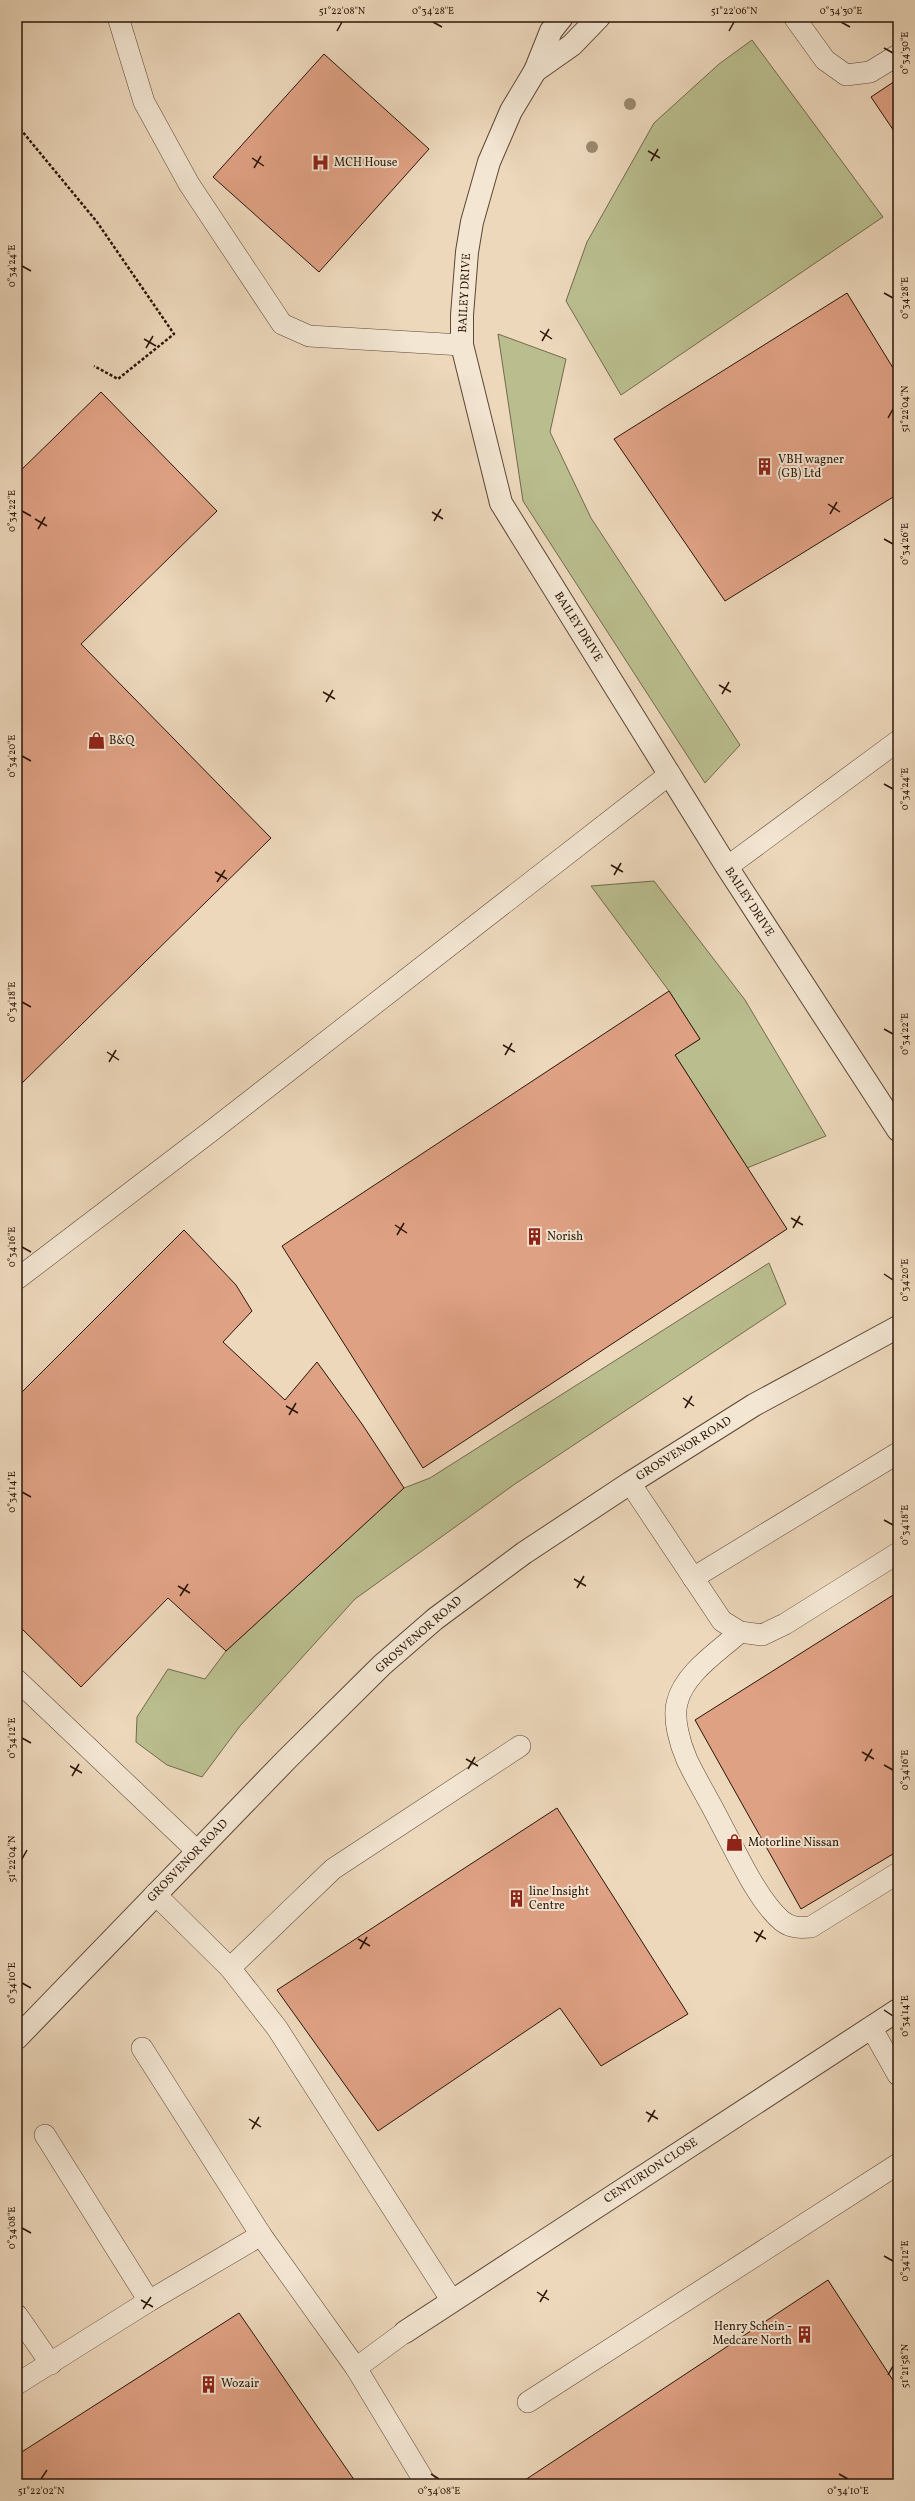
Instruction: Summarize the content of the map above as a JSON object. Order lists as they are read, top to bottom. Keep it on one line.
{"streets":{"street":["BAILEY DRIVE","GROSVENOR ROAD","CENTURION CLOSE"]},"places":{"hospital":["MCH House"],"building":["VBH wagner (GB) Ltd","Norish","line Insight Centre","Henry Schein - Medcare North","Wozair"],"shop":["B&Q","Motorline Nissan"]},"coordinates":["51°22'08\"N","0°34'28\"E","51°22'06\"N","0°34'30\"E","0°34'24\"E","51°22'04\"N","0°34'22\"E","0°34'26\"E","0°34'20\"E","0°34'18\"E","0°34'16\"E","0°34'14\"E","0°34'12\"E","0°34'10\"E","0°34'08\"E","51°21'58\"N","51°22'02\"N"]}
